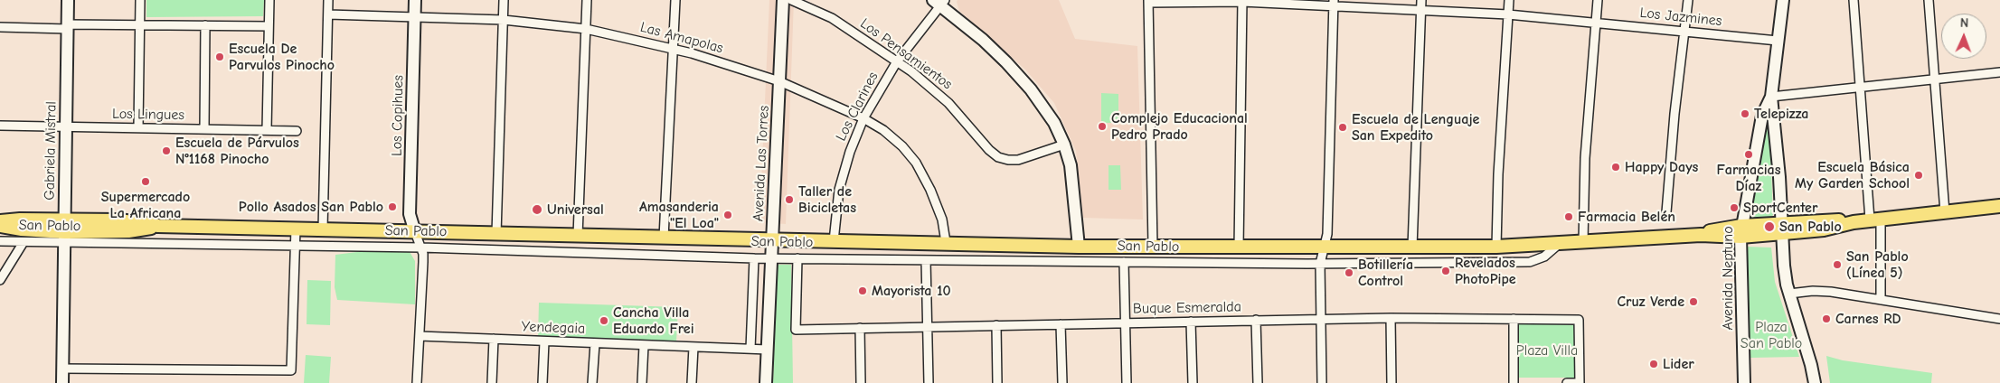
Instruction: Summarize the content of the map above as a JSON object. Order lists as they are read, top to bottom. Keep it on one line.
{"streets":{"main road":["Los Copihues","Gabriela Mistral","Avenida Las Torres","San Pablo","Avenida Neptuno"],"street":["Los Jazmines","Las Amapolas","Los Pensamientos","Los Clarines","Los Lingues","Buque Esmeralda","Yendegaia"]},"crossings":[["Los Jazmines","Avenida Neptuno"],["Las Amapolas","Los Clarines"],["Las Amapolas","Los Copihues"],["Las Amapolas","Avenida Las Torres"],["Las Amapolas","San Pablo"],["Los Pensamientos","Los Clarines"],["Los Clarines","San Pablo"],["Los Lingues","Gabriela Mistral"],["Los Copihues","San Pablo"],["Gabriela Mistral","San Pablo"],["Avenida Las Torres","San Pablo"],["Avenida Las Torres","Yendegaia"],["San Pablo","Avenida Neptuno"],["San Pablo","Buque Esmeralda"]],"parks":["Plaza San Pablo","Plaza Villa"],"places":["Escuela De Parvulos Pinocho","Telepizza","Complejo Educacional Pedro Prado","Escuela de Lenguaje San Expedito","Escuela de Párvulos N°1168 Pinocho","Farmacias Díaz","Happy Days","Escuela Básica My Garden School","Supermercado La Africana","Taller de Bicicletas","Pollo Asados San Pablo","SportCenter","Universal","Amasanderia \"El Loa\"","Farmacia Belén","San Pablo","San Pablo (Línea 5)","Revelados PhotoPipe","Botillería Control","Mayorista 10","Cruz Verde","Carnes RD","Cancha Villa Eduardo Frei","Lider"],"north":"top"}
